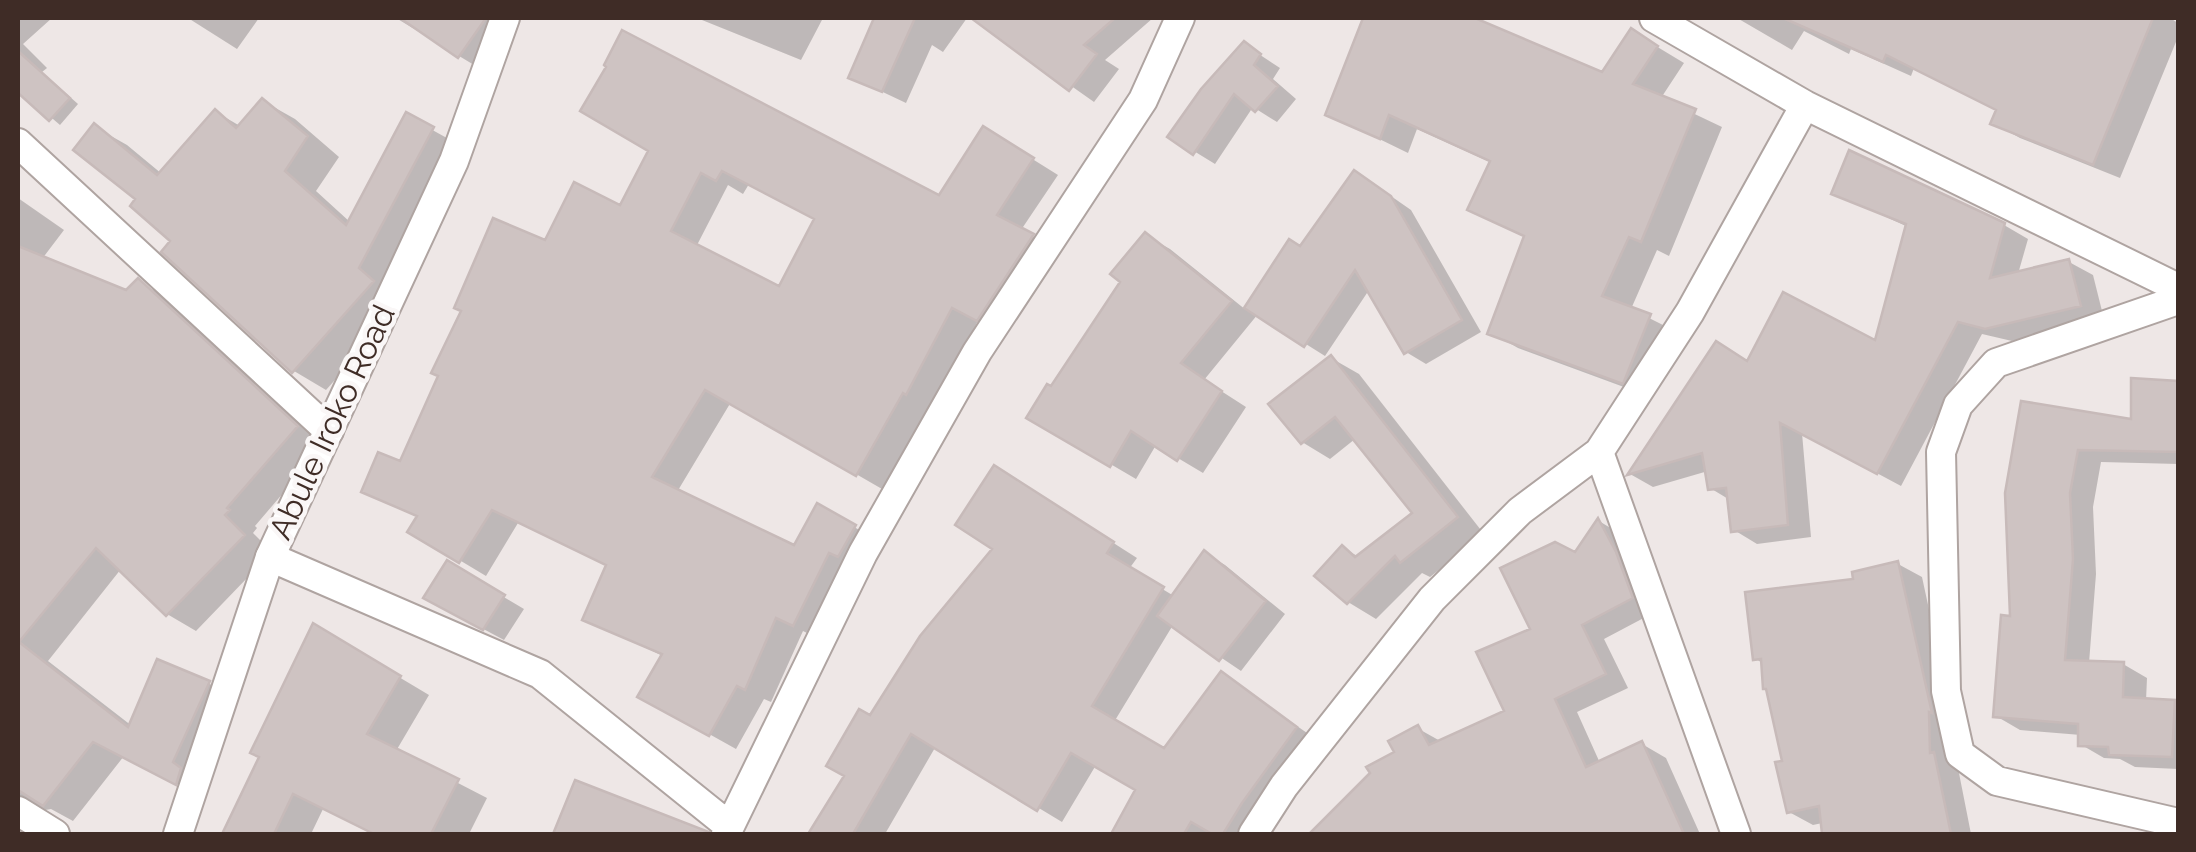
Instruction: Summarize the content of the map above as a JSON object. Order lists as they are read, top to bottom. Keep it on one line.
{"streets":{"street":["Abule Iroko Road"]}}
